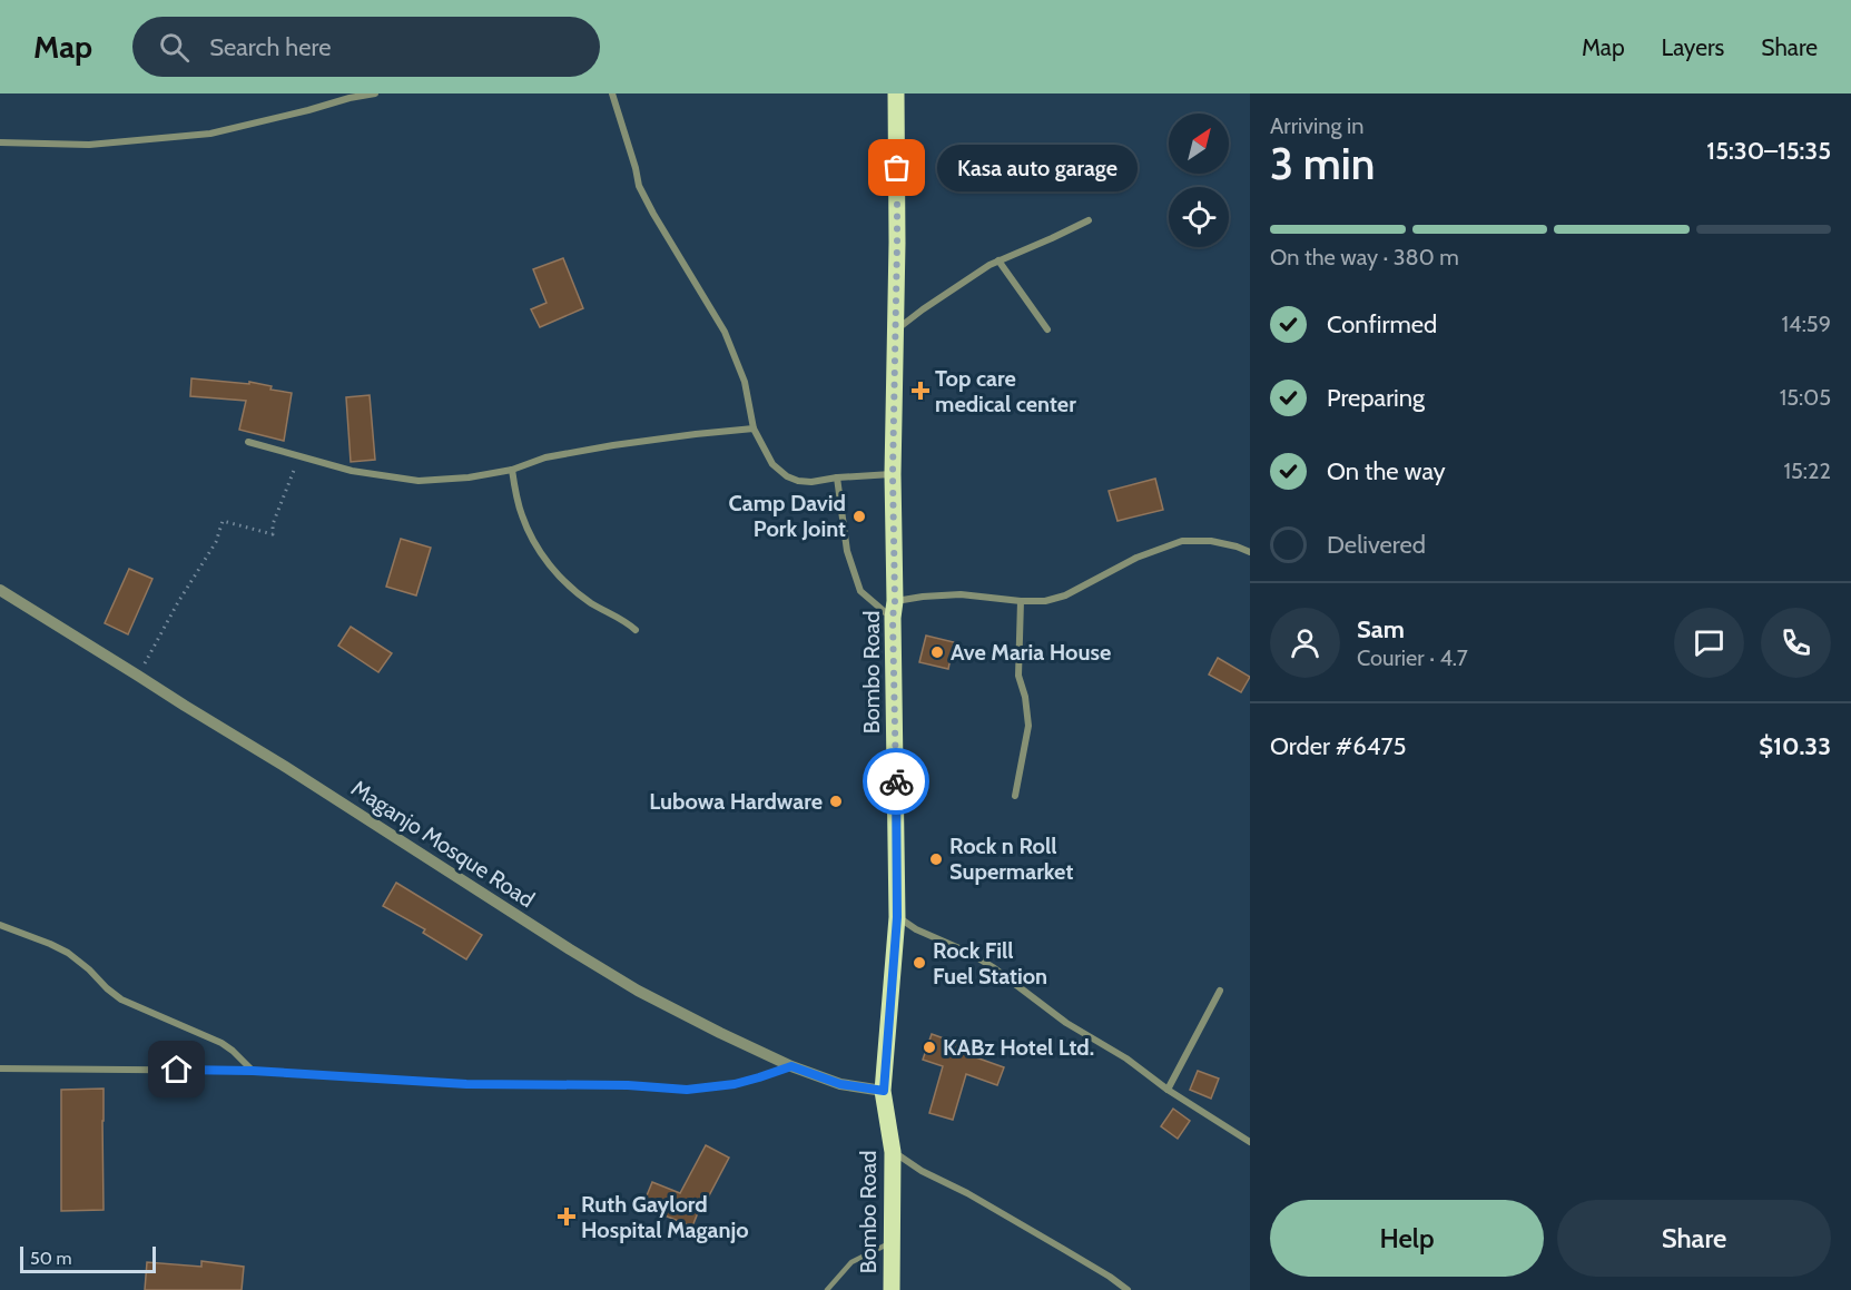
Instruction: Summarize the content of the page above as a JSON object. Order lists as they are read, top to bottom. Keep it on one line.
{"streets":{"main road":["Bombo Road"],"street":["Maganjo Mosque Road"]},"crossings":[["Bombo Road","Maganjo Mosque Road"]],"places":{"other":["Kasa auto garage","Camp David Pork Joint","Ave Maria House","Lubowa Hardware","Rock n Roll Supermarket","Rock Fill Fuel Station","KABz Hotel Ltd."],"health":["Top care medical center","Ruth Gaylord Hospital Maganjo"]},"scale_bar":"50 m","north":"top right","page":{"header":"Map","search":"Search here","nav":["Map","Layers","Share"],"heading":["3 min","Arriving in","15:30–15:35"],"panel":["Sam","Courier · 4.7","Order #6475","$10.33"],"bubble":"Kasa auto garage","bar":"On the way · 380 m","list":[["Confirmed","14:59"],["Preparing","15:05"],["On the way","15:22"],"Delivered"],"buttons":["Help","Share"],"scale":"50 m"}}
